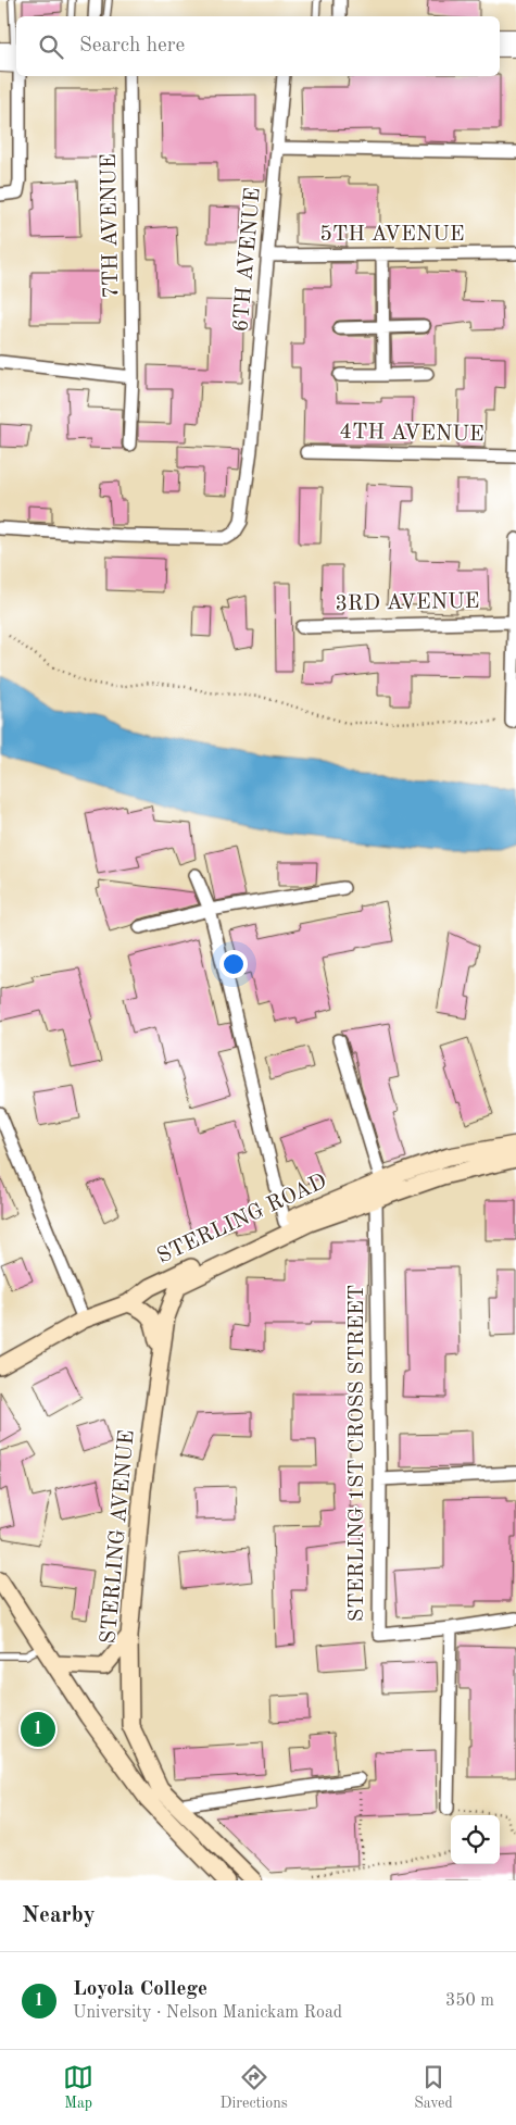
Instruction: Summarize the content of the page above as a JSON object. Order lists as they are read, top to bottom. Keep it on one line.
{"streets":{"main road":["STERLING ROAD","STERLING AVENUE"],"street":["7TH AVENUE","5TH AVENUE","6TH AVENUE","4TH AVENUE","3RD AVENUE","STERLING 1ST CROSS STREET"]},"crossings":[["5TH AVENUE","6TH AVENUE"],["STERLING ROAD","STERLING 1ST CROSS STREET"],["STERLING ROAD","STERLING AVENUE"]],"page":{"search":"Search here","pins":"1","heading":"Nearby","list":[{"mark":"1","name":"Loyola College","note":"University · Nelson Manickam Road","value":"350 m"}],"nav":["Map","Directions","Saved"]}}
